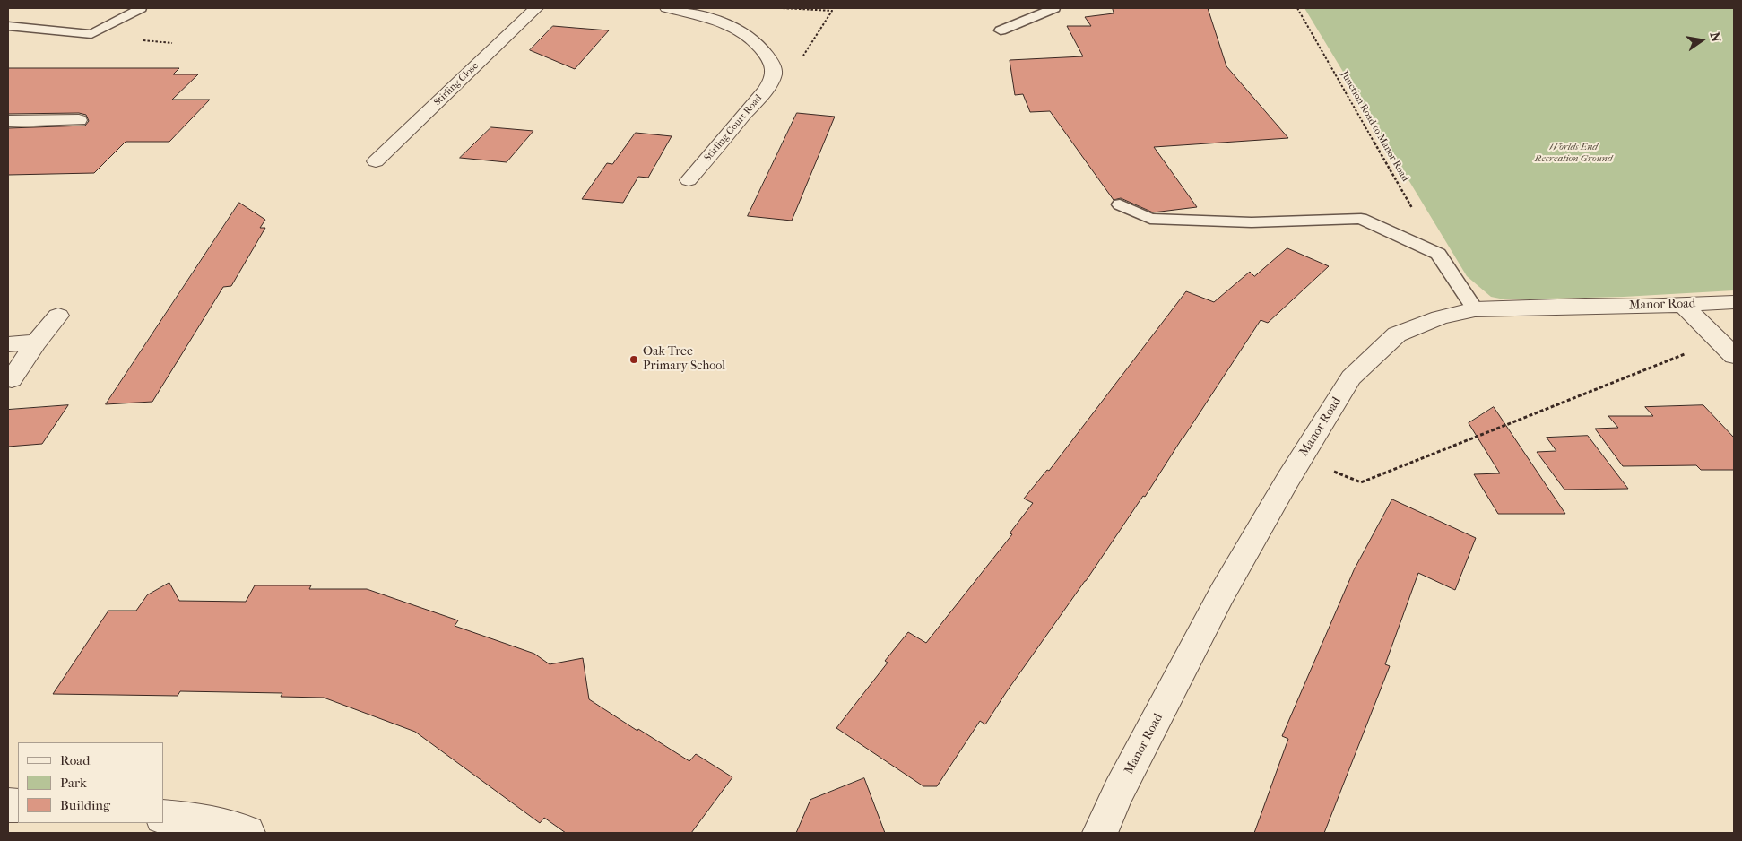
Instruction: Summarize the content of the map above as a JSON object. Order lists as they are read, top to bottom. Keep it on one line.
{"streets":{"street":["Stirling Close","Stirling Court Road","Manor Road"],"path":["Junction Road to Manor Road"]},"parks":["Worlds End Recreation Ground"],"places":["Oak Tree Primary School"],"legend":["Road","Park","Building"],"north":"right"}
